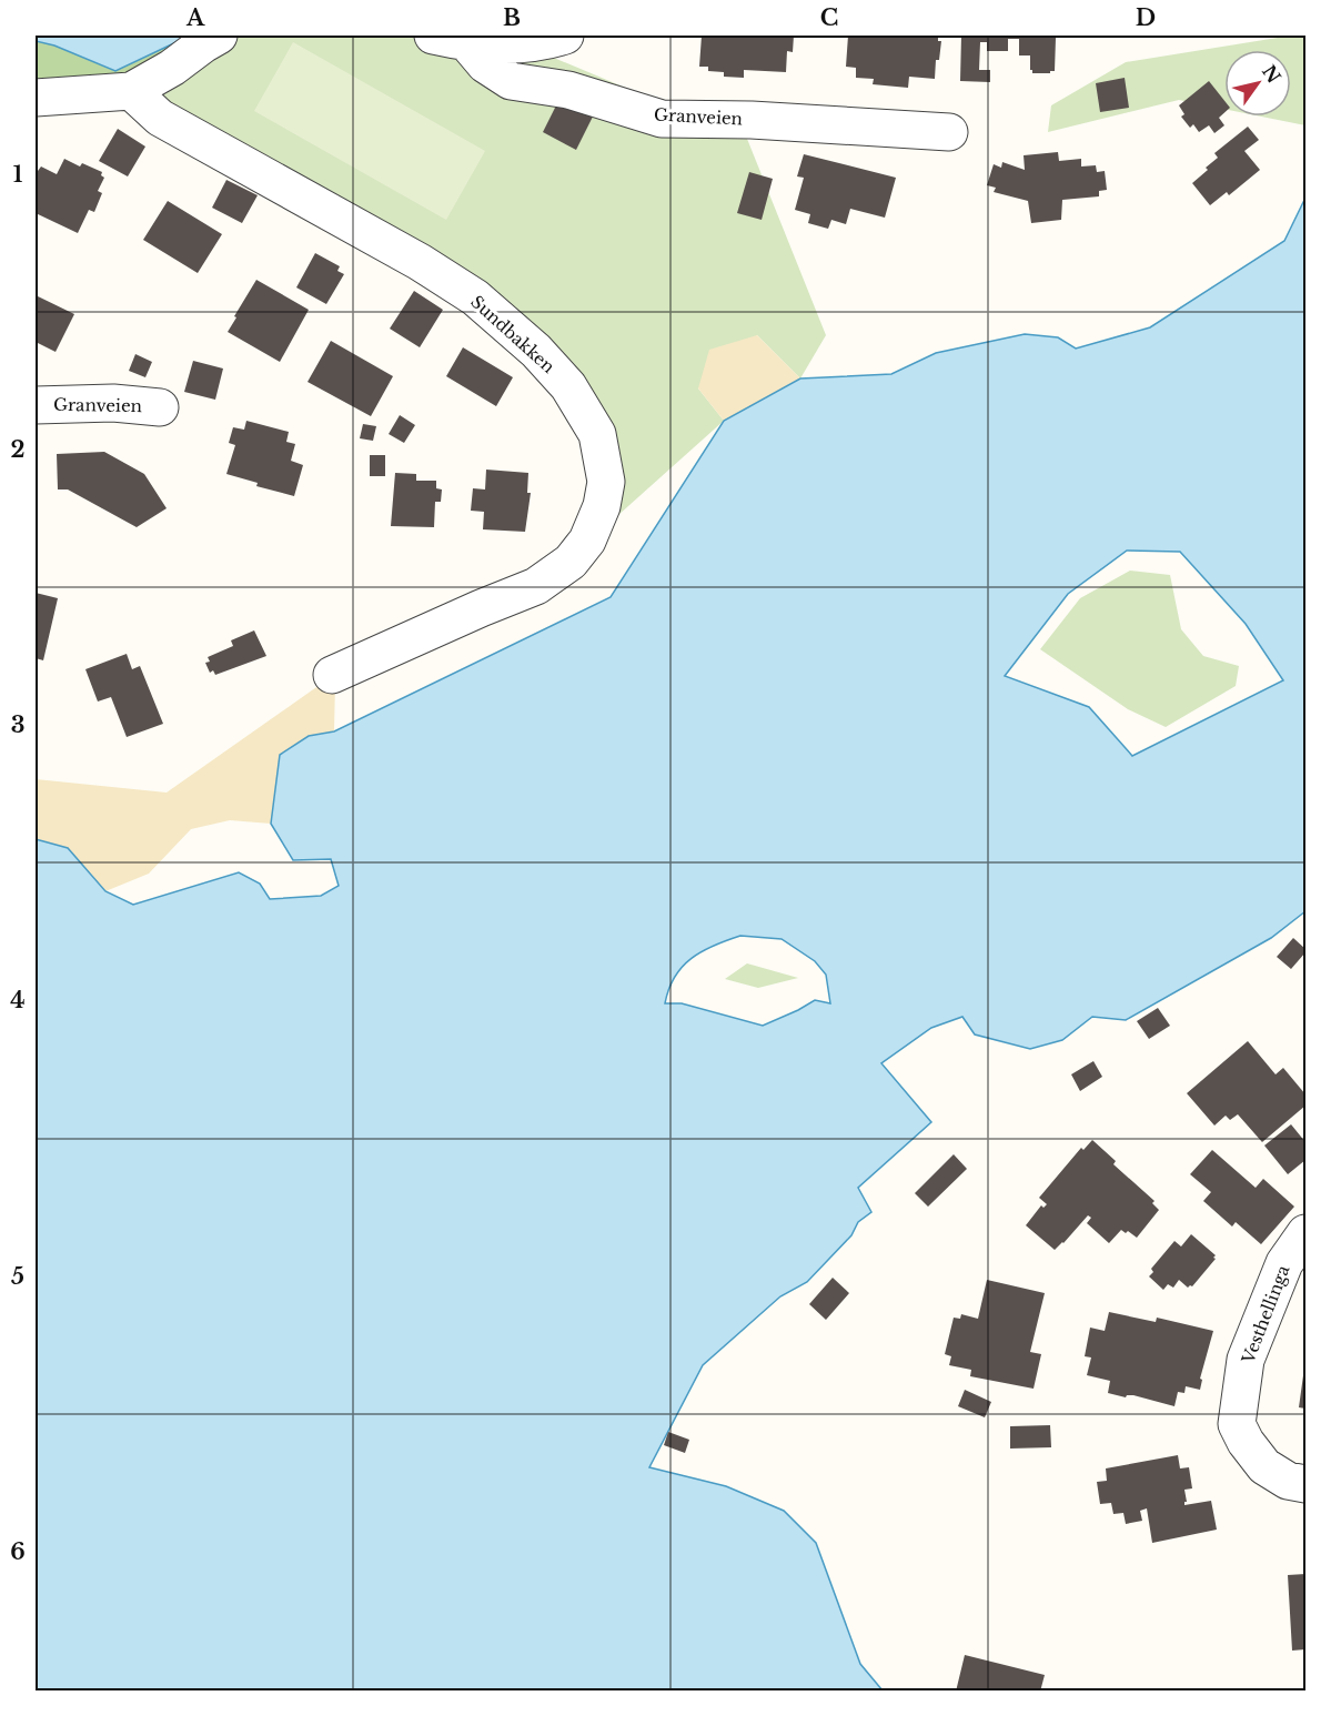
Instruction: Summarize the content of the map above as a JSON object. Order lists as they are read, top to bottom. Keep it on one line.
{"streets":{"street":["Granveien","Sundbakken","Vesthellinga"]},"north":"top right","grid":{"columns":["A","B","C","D"],"rows":["1","2","3","4","5","6"]}}
